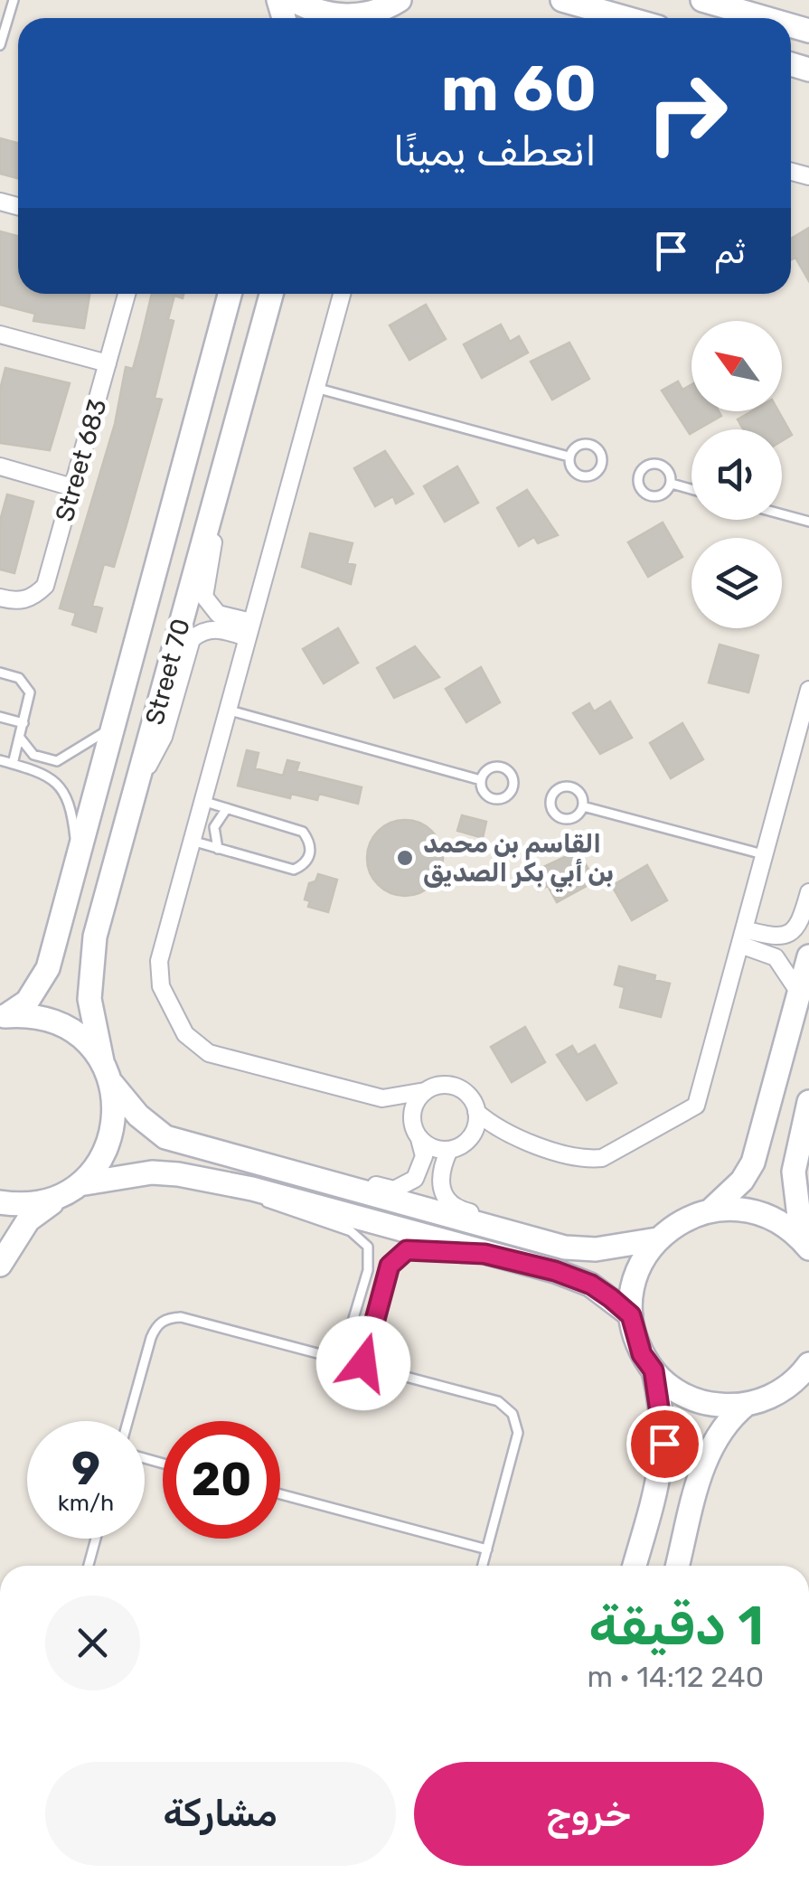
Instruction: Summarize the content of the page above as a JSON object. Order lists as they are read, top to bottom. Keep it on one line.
{"streets":{"main road":["Street 70"],"street":["Street 683"]},"places":["القاسم بن محمد بن أبي بكر الصديق"],"north":"top left","page":{"turn":["60 m","انعطف يمينًا"],"then":"ثم","speed":"9 km/h","limit":"20","heading":["1 دقيقة","240 m · 14:12"],"buttons":["خروج","مشاركة"]}}
